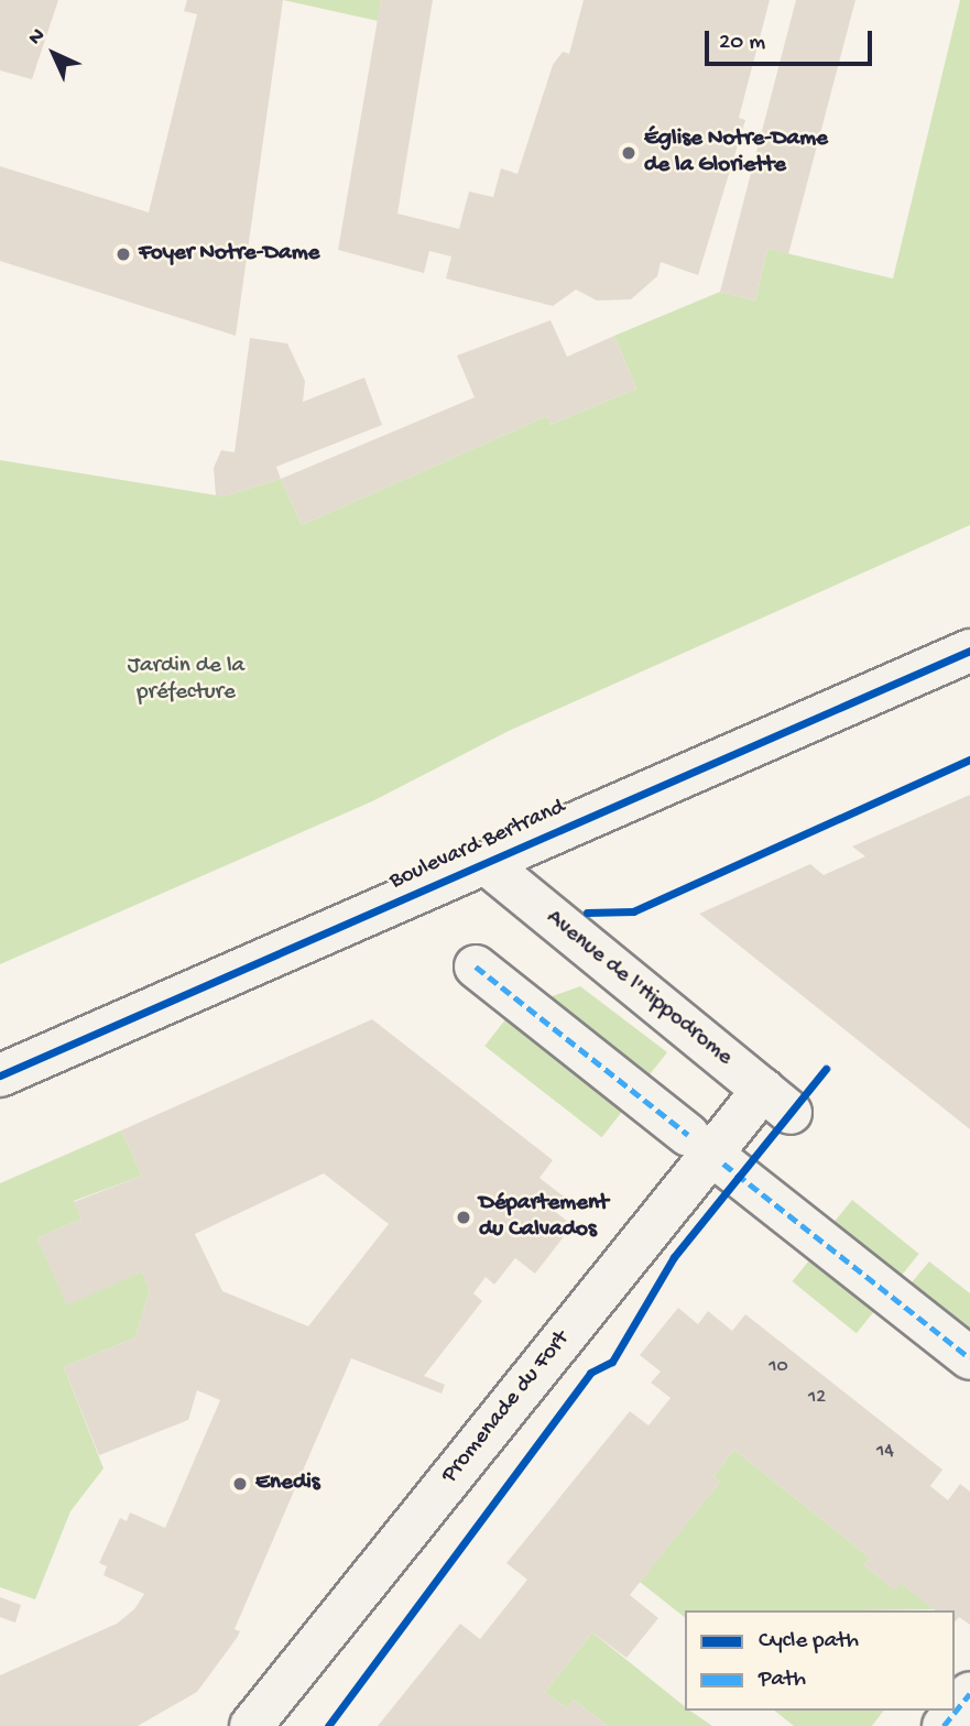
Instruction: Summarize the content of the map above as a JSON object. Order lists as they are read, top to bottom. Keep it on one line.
{"streets":{"street":["Boulevard Bertrand","Avenue de l'Hippodrome","Promenade du Fort"]},"crossings":[["Boulevard Bertrand","Avenue de l'Hippodrome"],["Avenue de l'Hippodrome","Promenade du Fort"]],"parks":["Jardin de la préfecture"],"places":["Église Notre-Dame de la Gloriette","Foyer Notre-Dame","Département du Calvados","Enedis"],"house_numbers":["10","12","14"],"legend":["Cycle path","Path"],"scale_bar":"20 m","north":"top left"}
